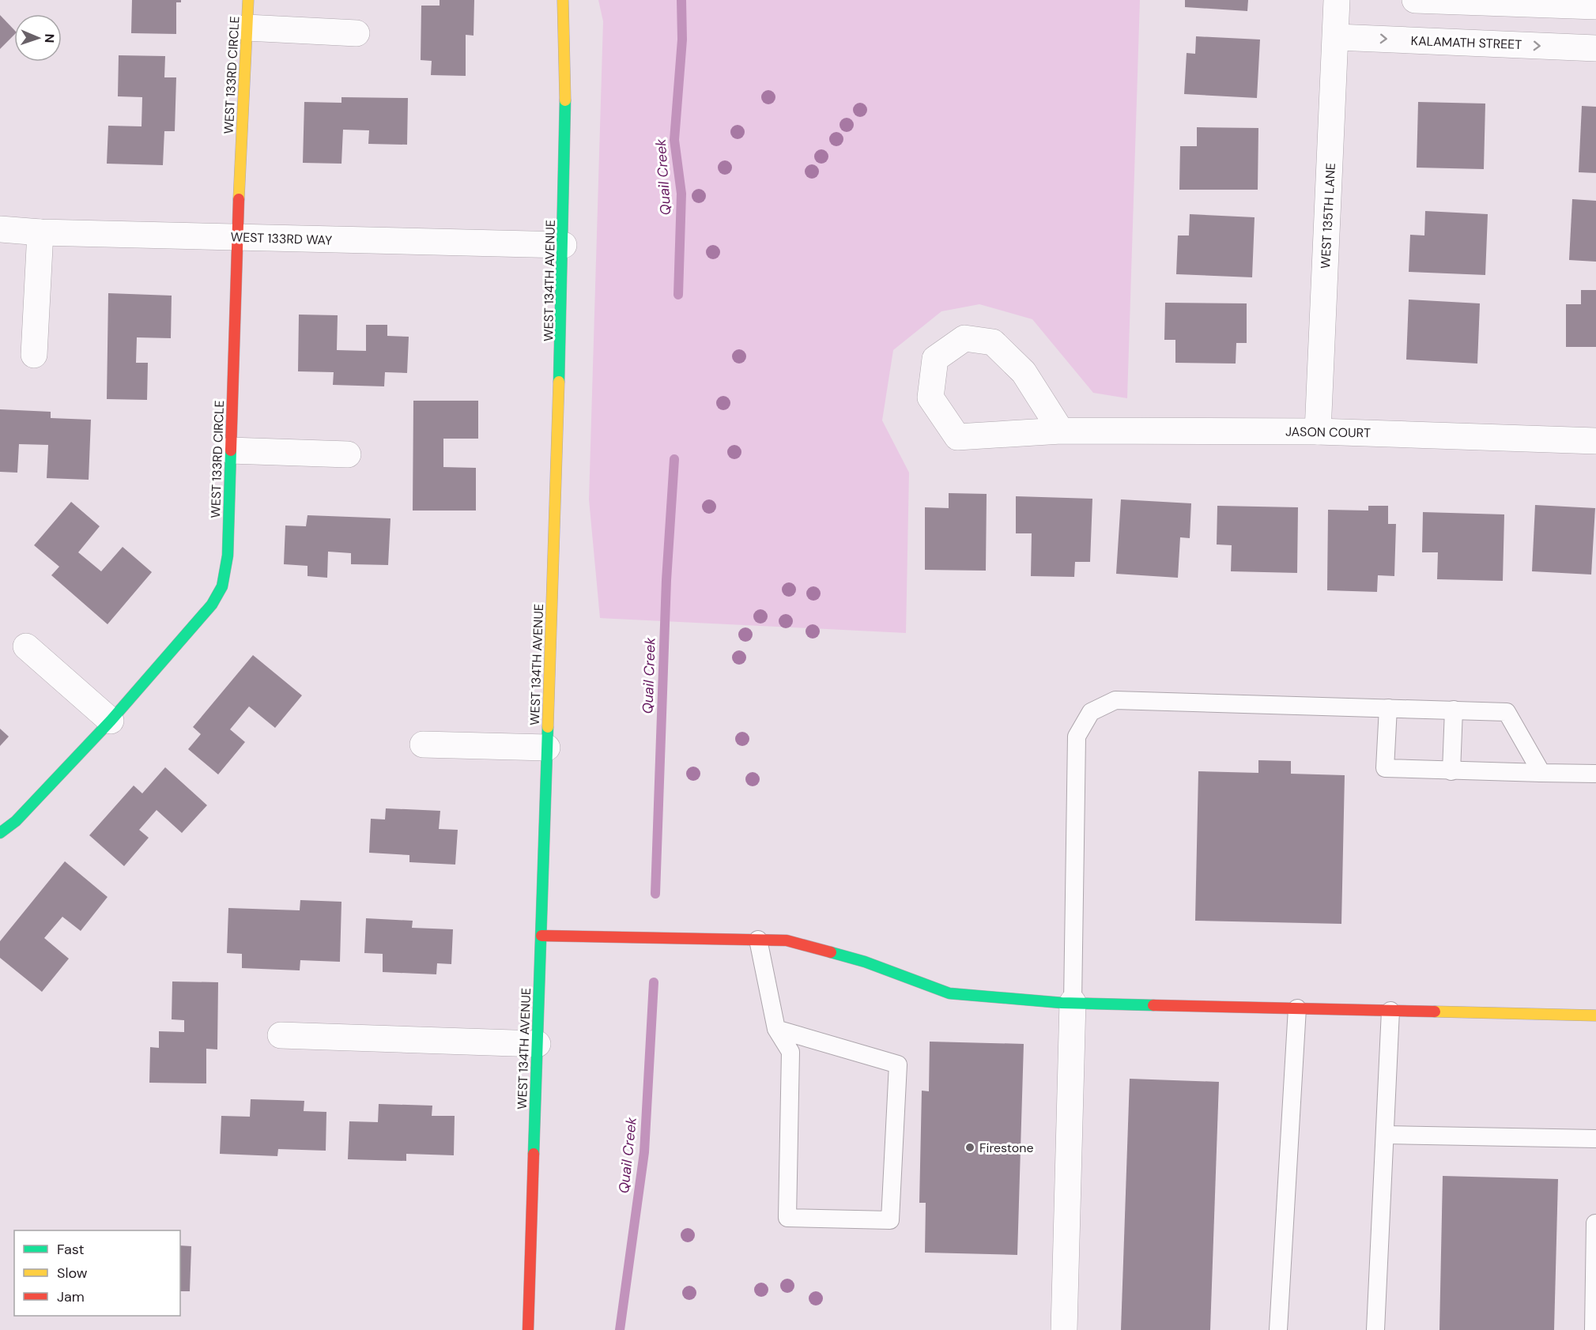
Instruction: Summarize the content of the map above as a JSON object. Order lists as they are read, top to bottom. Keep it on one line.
{"streets":{"street":["KALAMATH STREET","WEST 133RD CIRCLE","WEST 135TH LANE","WEST 133RD WAY","WEST 134TH AVENUE","JASON COURT"]},"crossings":[["KALAMATH STREET","WEST 135TH LANE"],["WEST 133RD CIRCLE","WEST 133RD WAY"],["WEST 135TH LANE","JASON COURT"],["WEST 133RD WAY","WEST 134TH AVENUE"]],"water":["Quail Creek"],"places":["Firestone"],"legend":["Fast","Slow","Jam"],"north":"right"}
